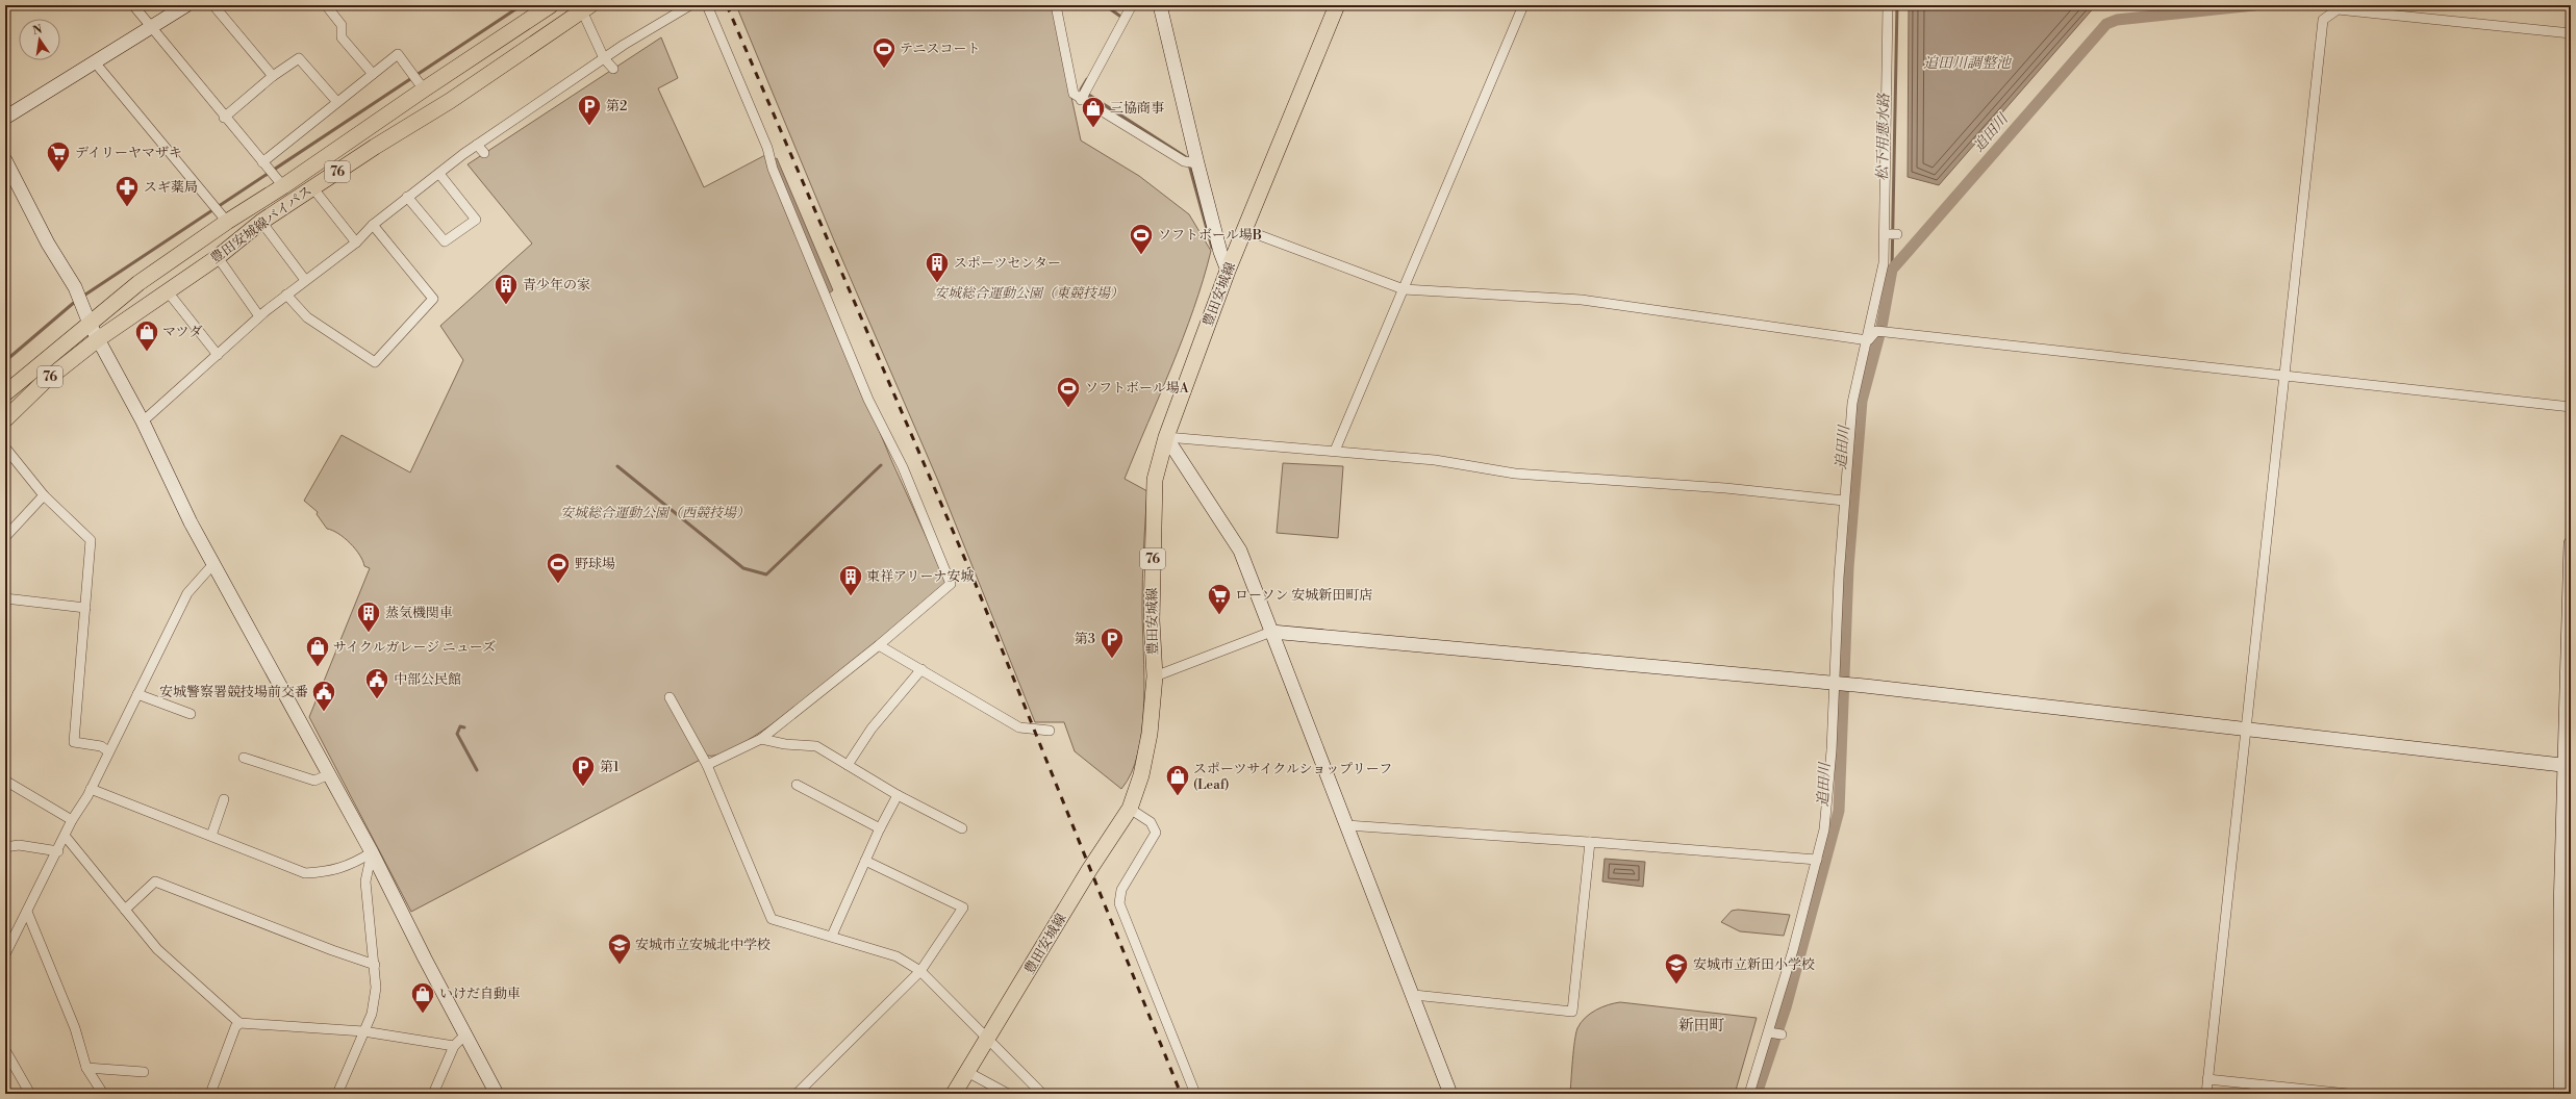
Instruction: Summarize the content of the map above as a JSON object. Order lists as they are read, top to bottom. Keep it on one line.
{"streets":{"main road":["76","豊田安城線バイパス","豊田安城線"]},"districts":["新田町"],"water":["追田川調整池","追田川","松下用悪水路"],"parks":["安城総合運動公園（東競技場）","安城総合運動公園（西競技場）"],"places":{"sports":["テニスコート","ソフトボール場B","ソフトボール場A","野球場"],"parking":["第2","第3","第1"],"shop":["三協商事","マツダ","サイクルガレージ ニューズ","スポーツサイクルショップリーフ (Leaf)","いけだ自動車"],"supermarket":["デイリーヤマザキ","ローソン 安城新田町店"],"pharmacy":["スギ薬局"],"building":["スポーツセンター","青少年の家","東祥アリーナ安城","蒸気機関車"],"public building":["中部公民館","安城警察署競技場前交番"],"school or university":["安城市立安城北中学校","安城市立新田小学校"]},"north":"top"}
